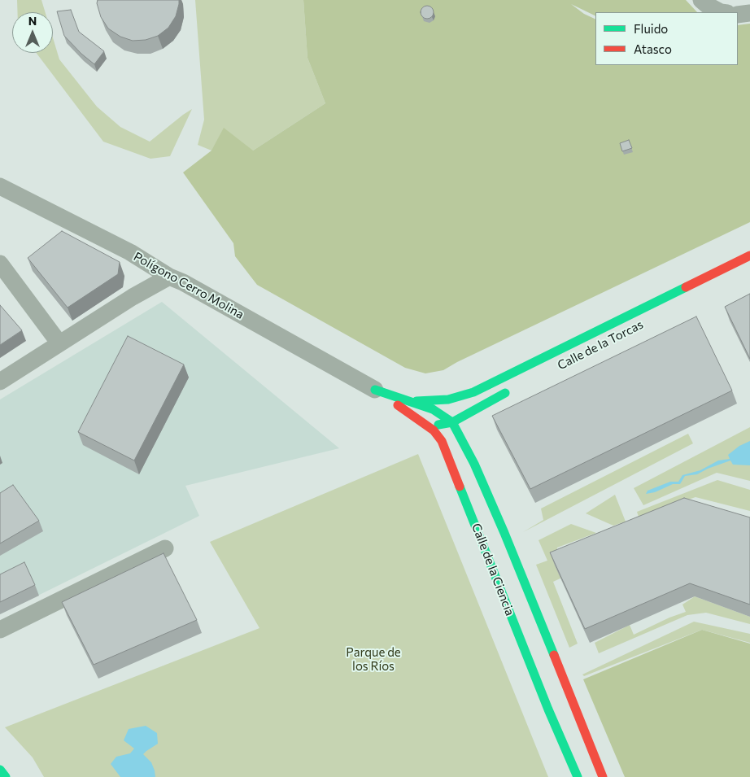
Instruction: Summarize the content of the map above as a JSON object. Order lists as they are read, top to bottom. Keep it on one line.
{"streets":{"street":["Polígono Cerro Molina","Calle de la Ciencia"]},"crossings":[["Polígono Cerro Molina","Calle de la Ciencia"]],"parks":["Parque de los Ríos"],"legend":["Fluido","Atasco"],"north":"top"}
